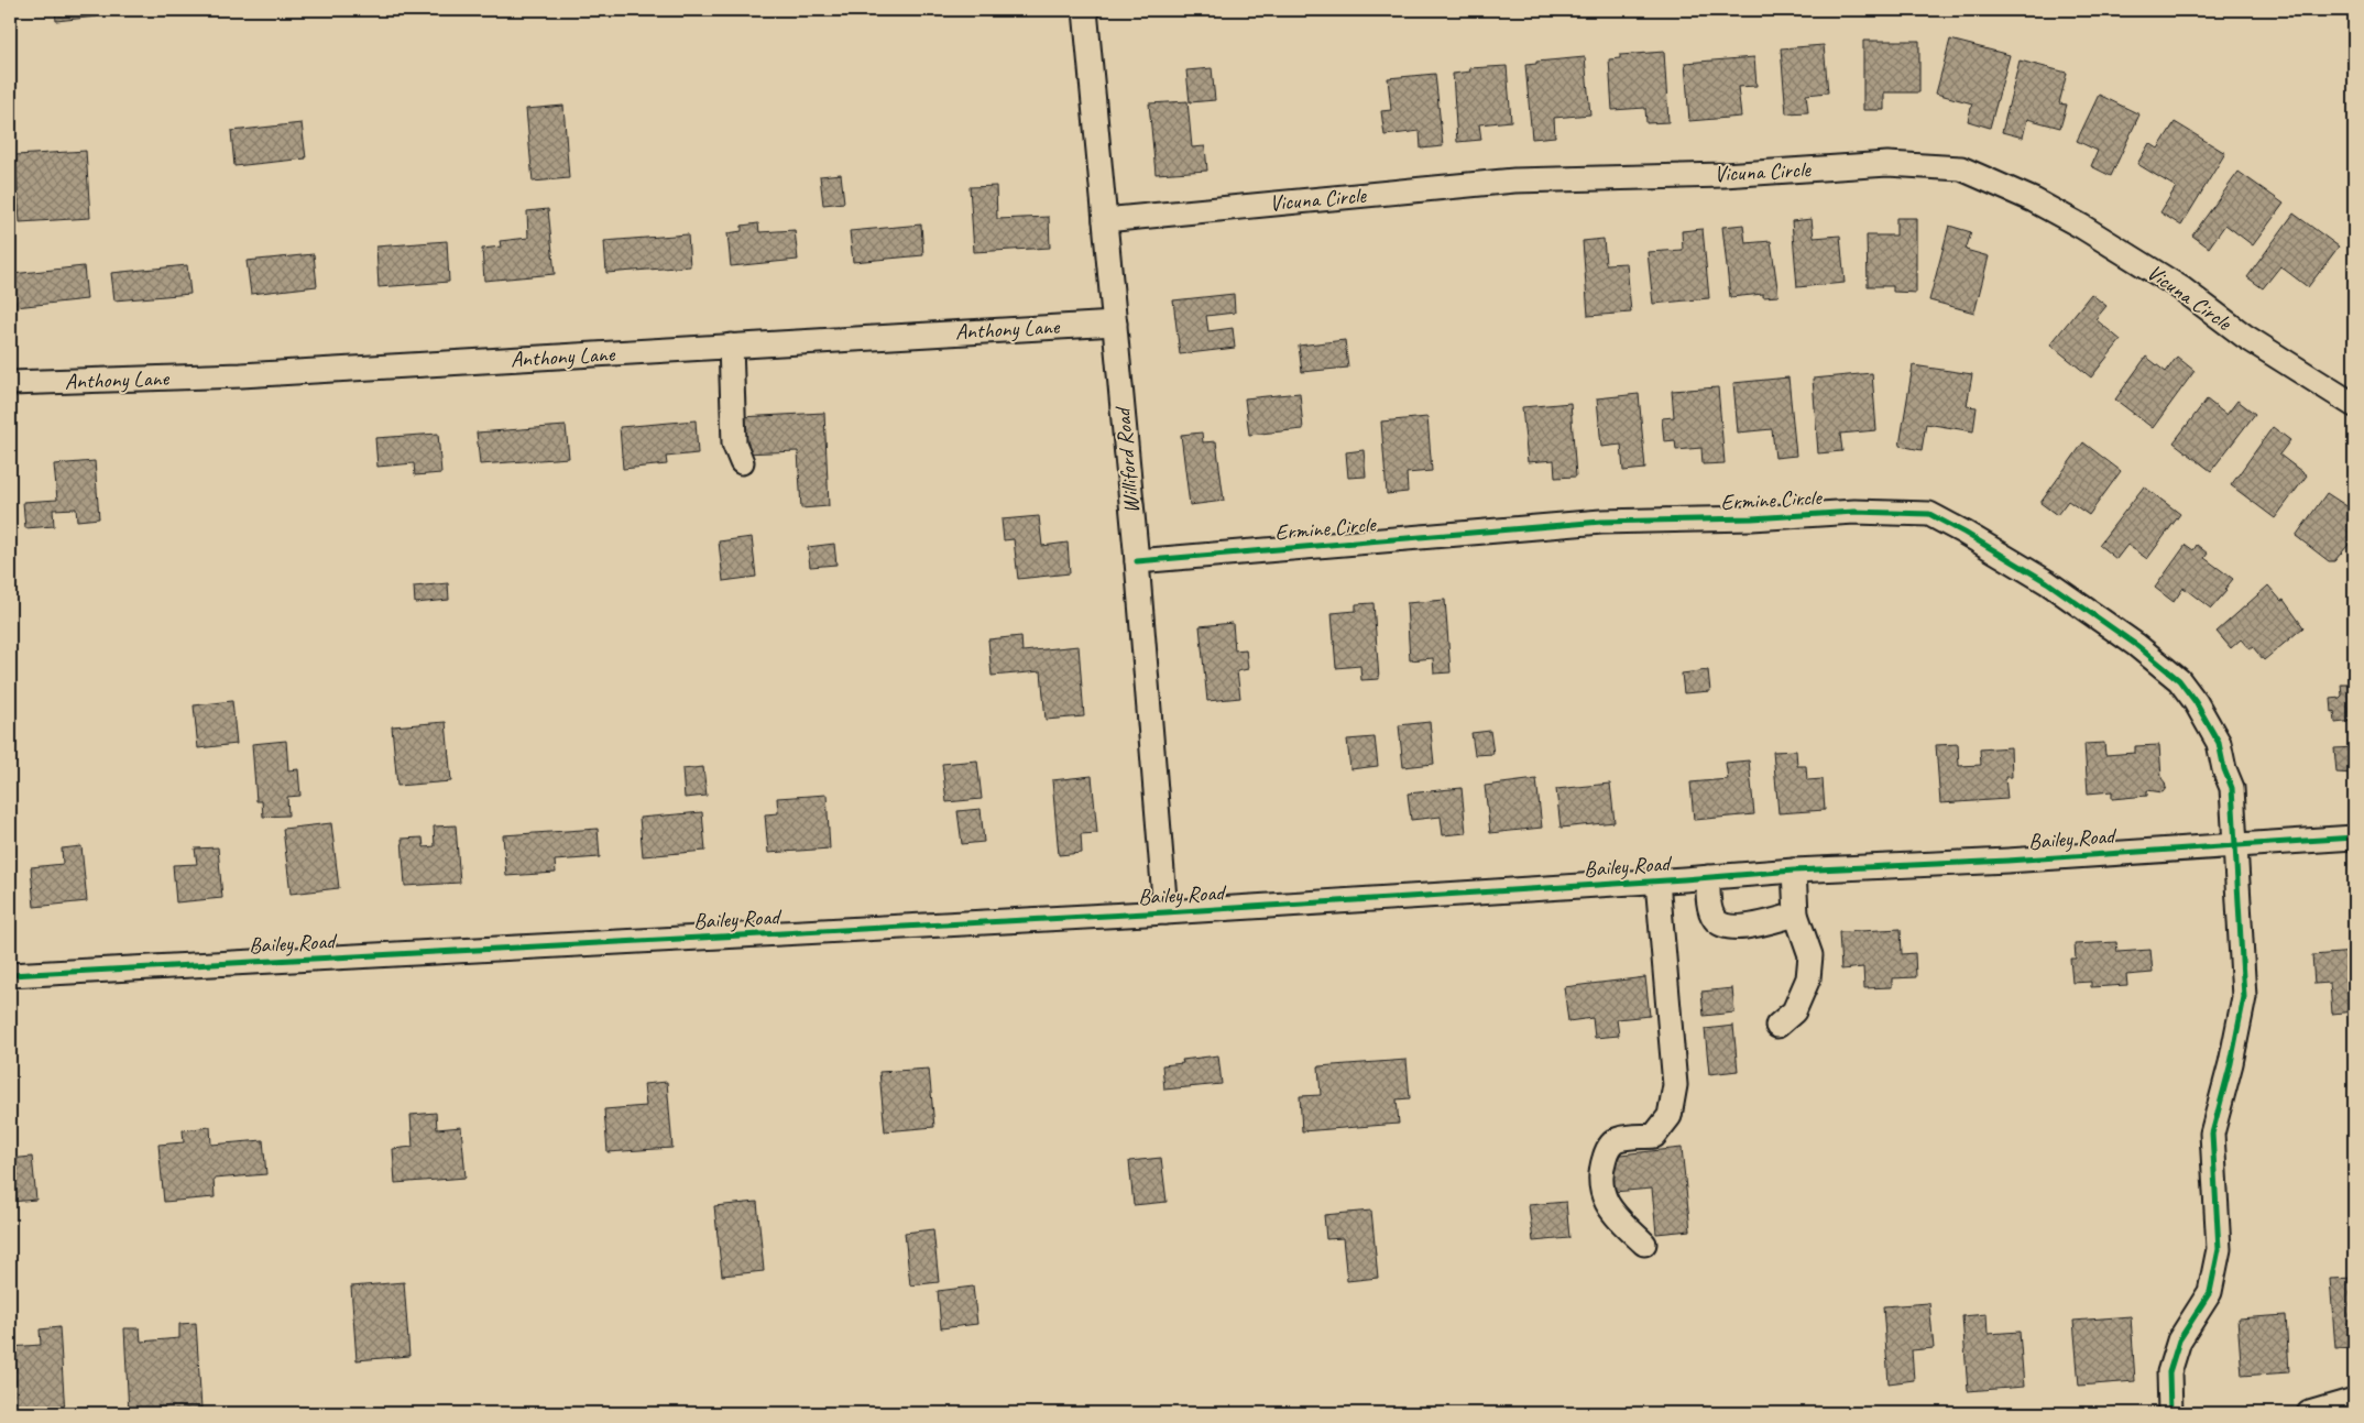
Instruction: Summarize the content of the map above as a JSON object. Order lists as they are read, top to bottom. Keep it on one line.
{"streets":{"street":["Vicuna Circle","Anthony Lane","Williford Road","Ermine Circle","Bailey Road"]},"crossings":[["Vicuna Circle","Williford Road"],["Anthony Lane","Williford Road"],["Williford Road","Ermine Circle"],["Williford Road","Bailey Road"],["Ermine Circle","Bailey Road"]]}
